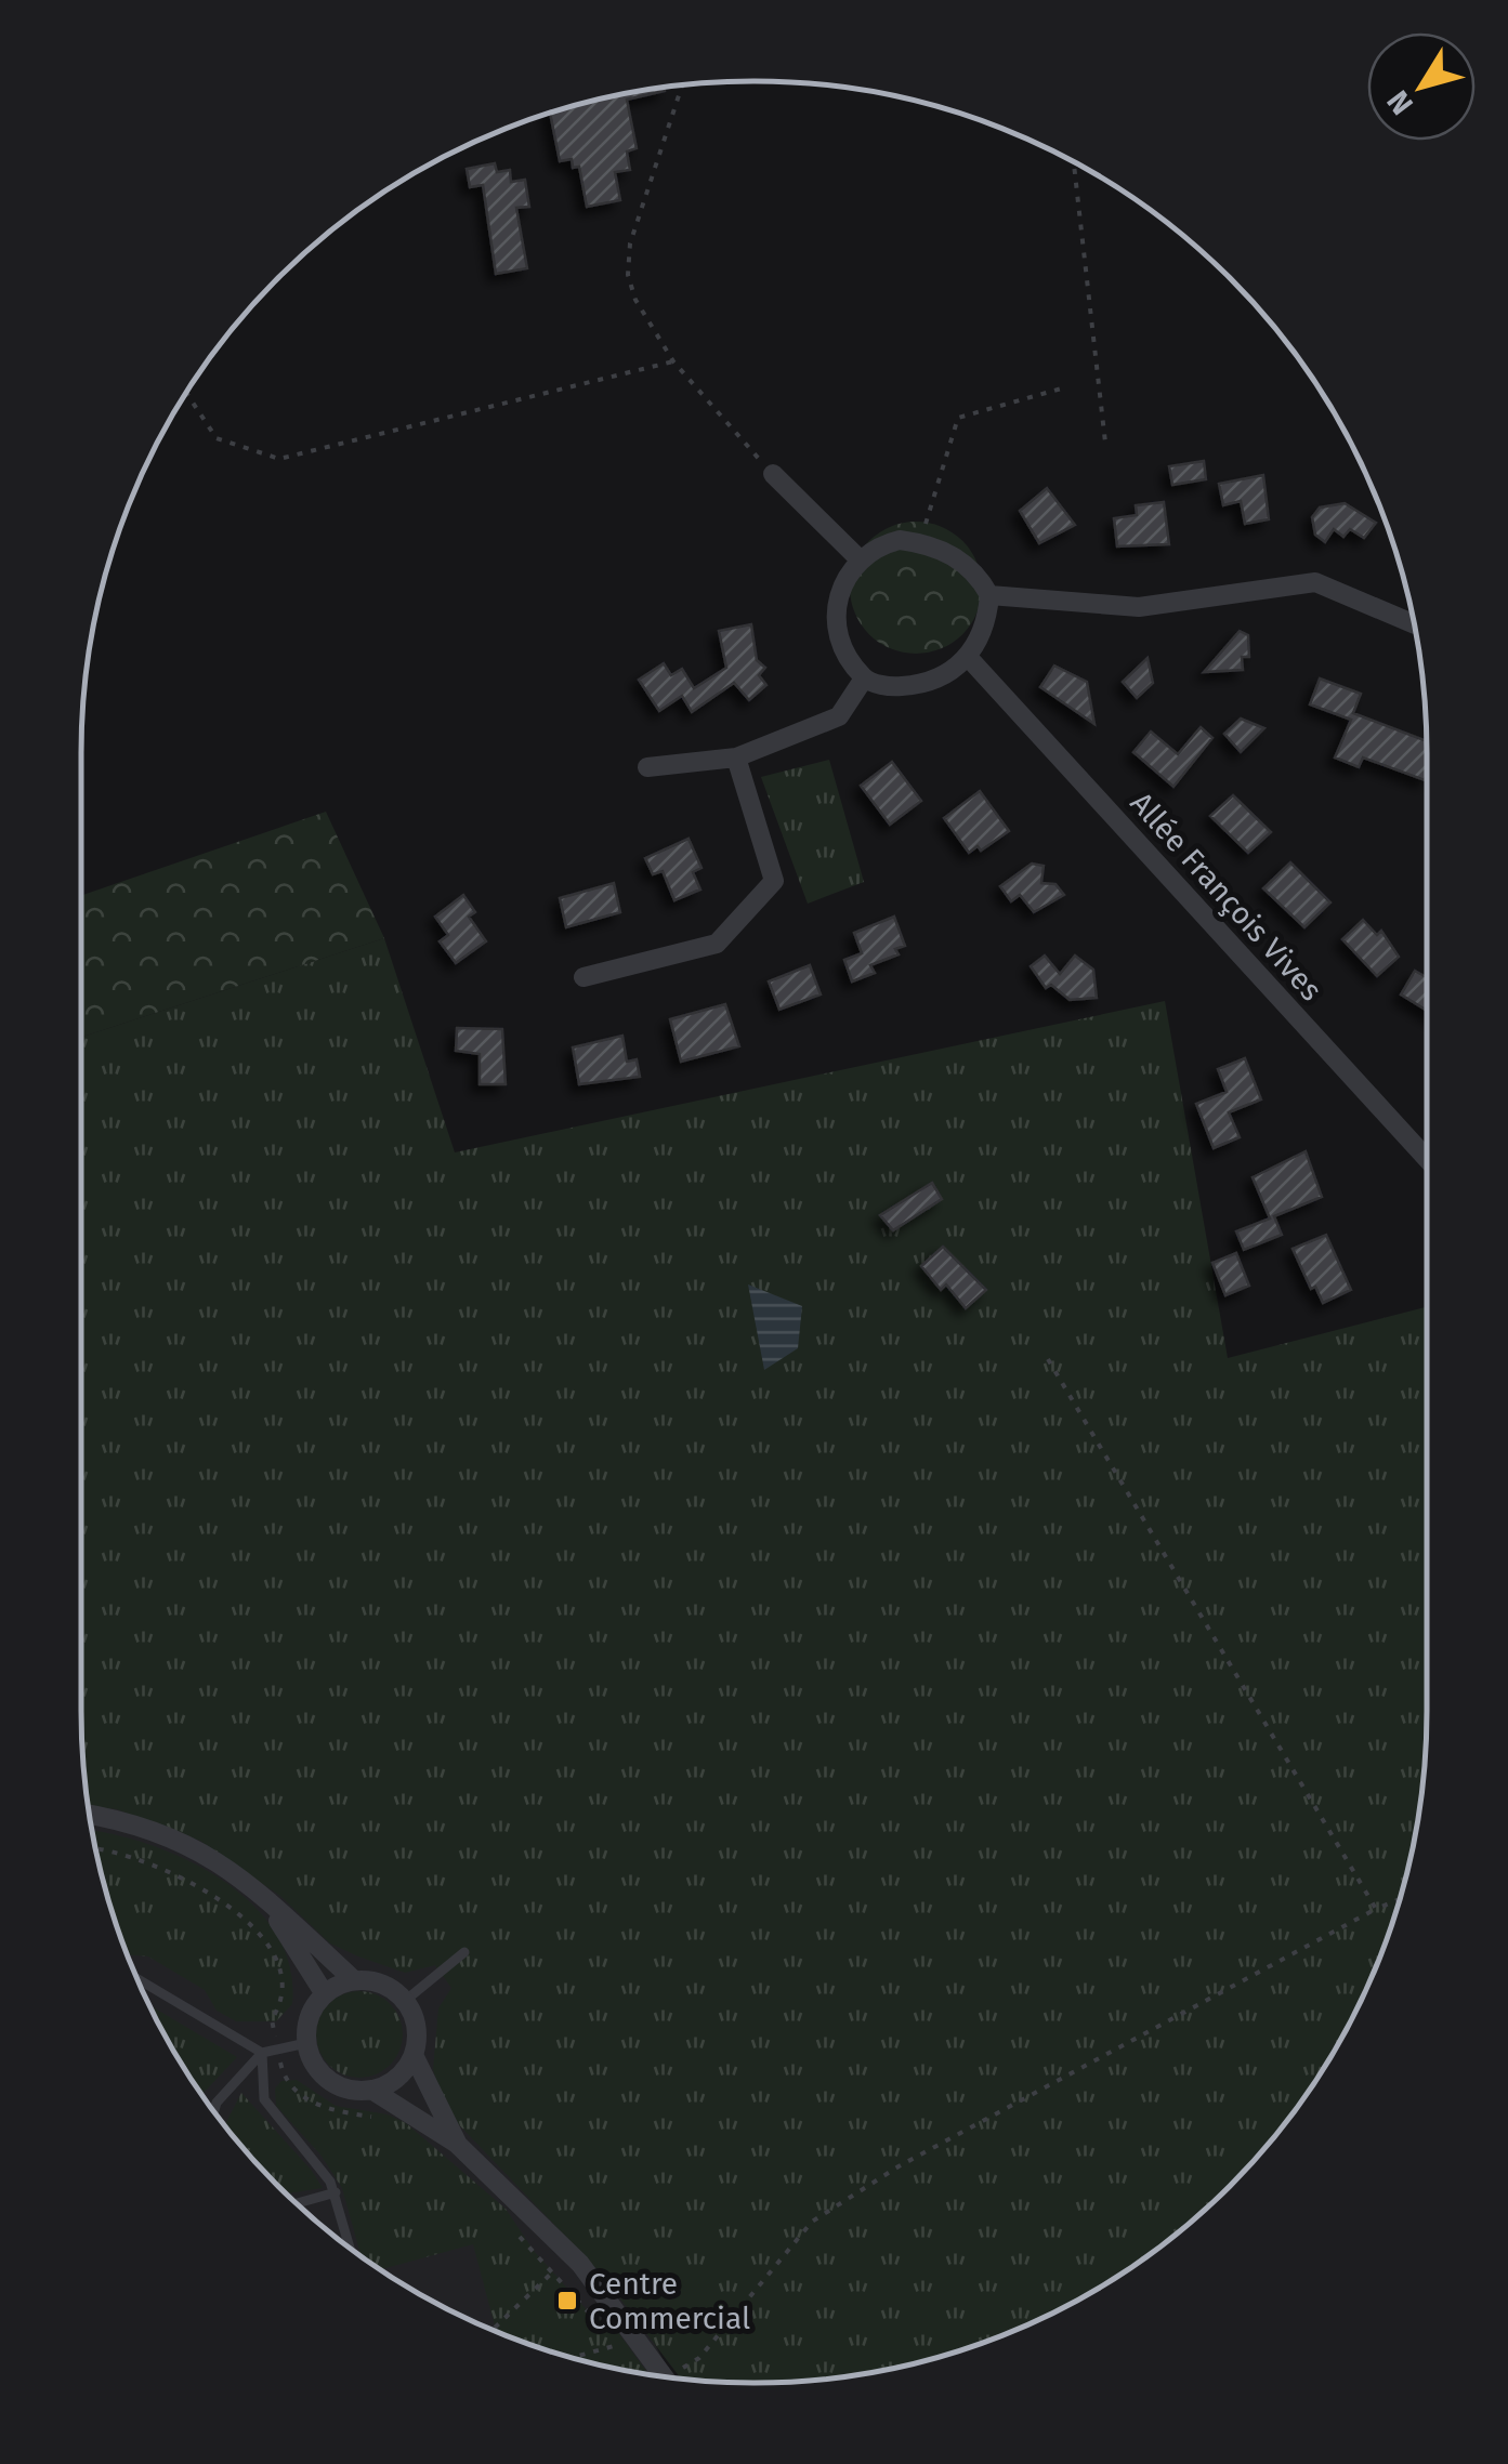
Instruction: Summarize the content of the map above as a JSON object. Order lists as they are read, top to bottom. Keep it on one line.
{"streets":{"street":["Allée François Vives"]},"places":{"transit":["Centre Commercial"]},"north":"bottom left"}
